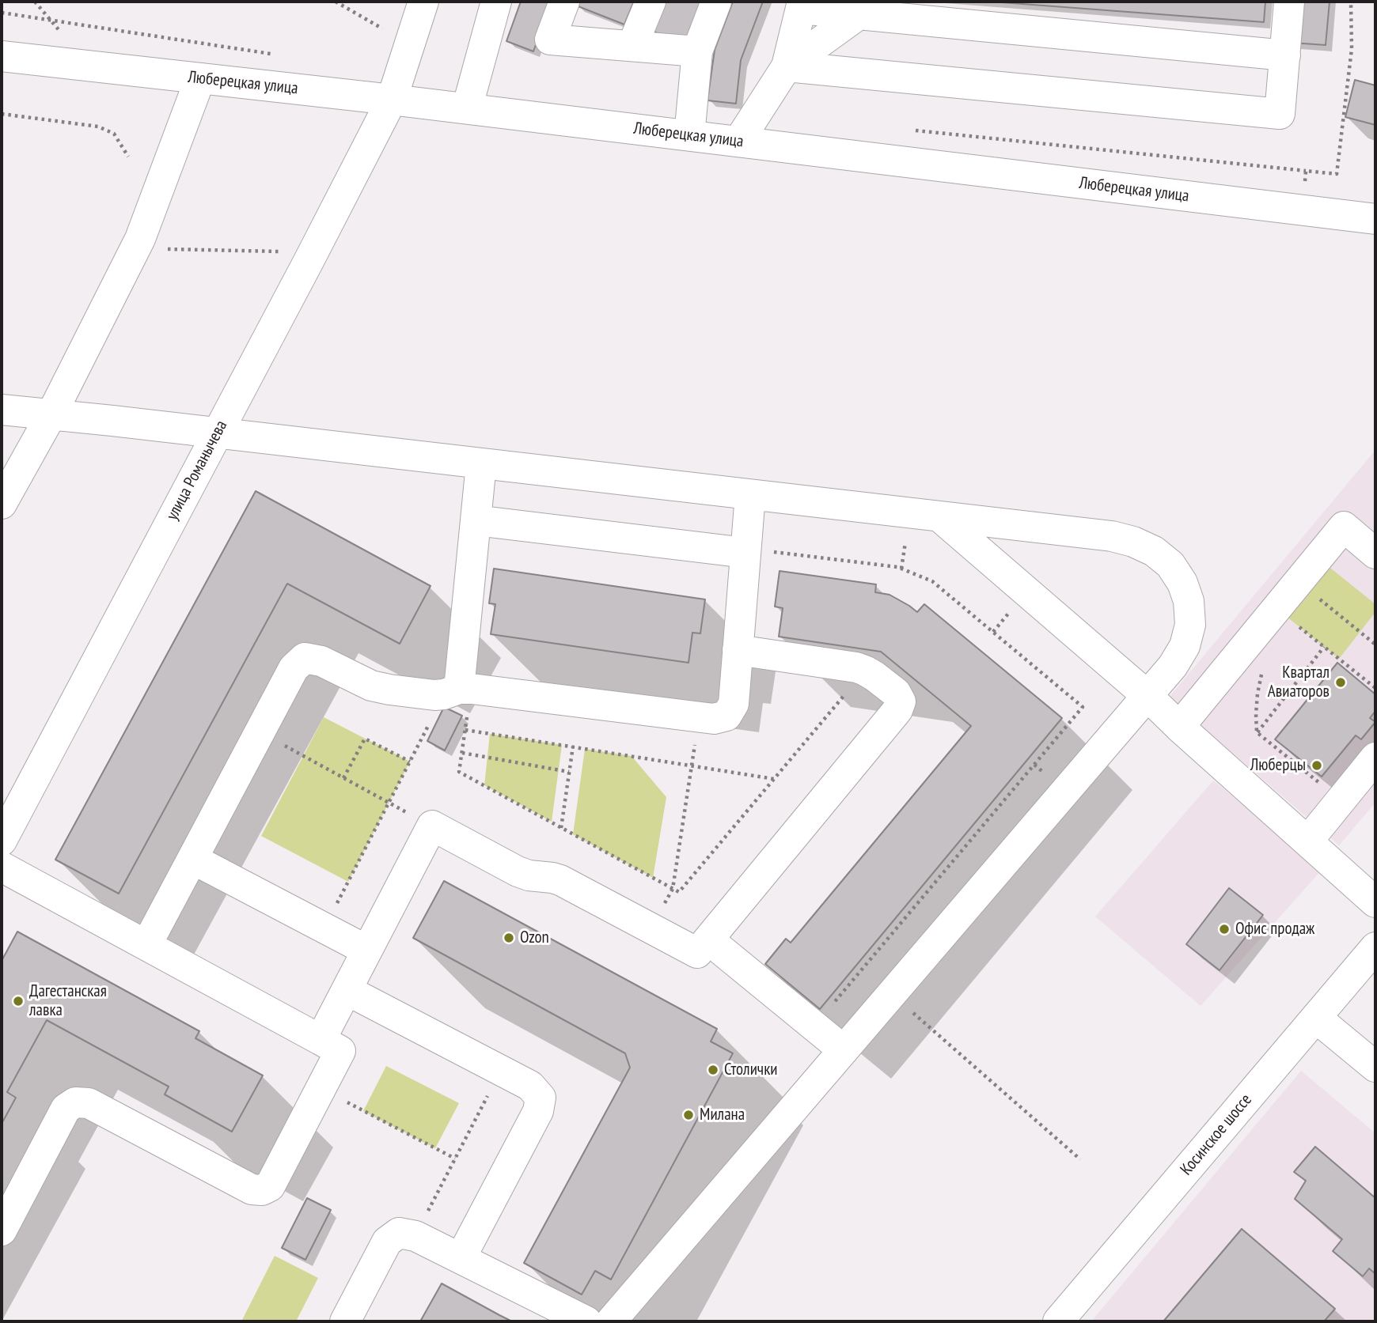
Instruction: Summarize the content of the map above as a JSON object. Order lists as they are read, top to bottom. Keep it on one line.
{"streets":{"main road":["Люберецкая улица","улица Романычева","Косинское шоссе"]},"crossings":[["Люберецкая улица","улица Романычева"]],"places":["Квартал Авиаторов","Люберцы","Офис продаж","Ozon","Дагестанская лавка","Столички","Милана"]}
